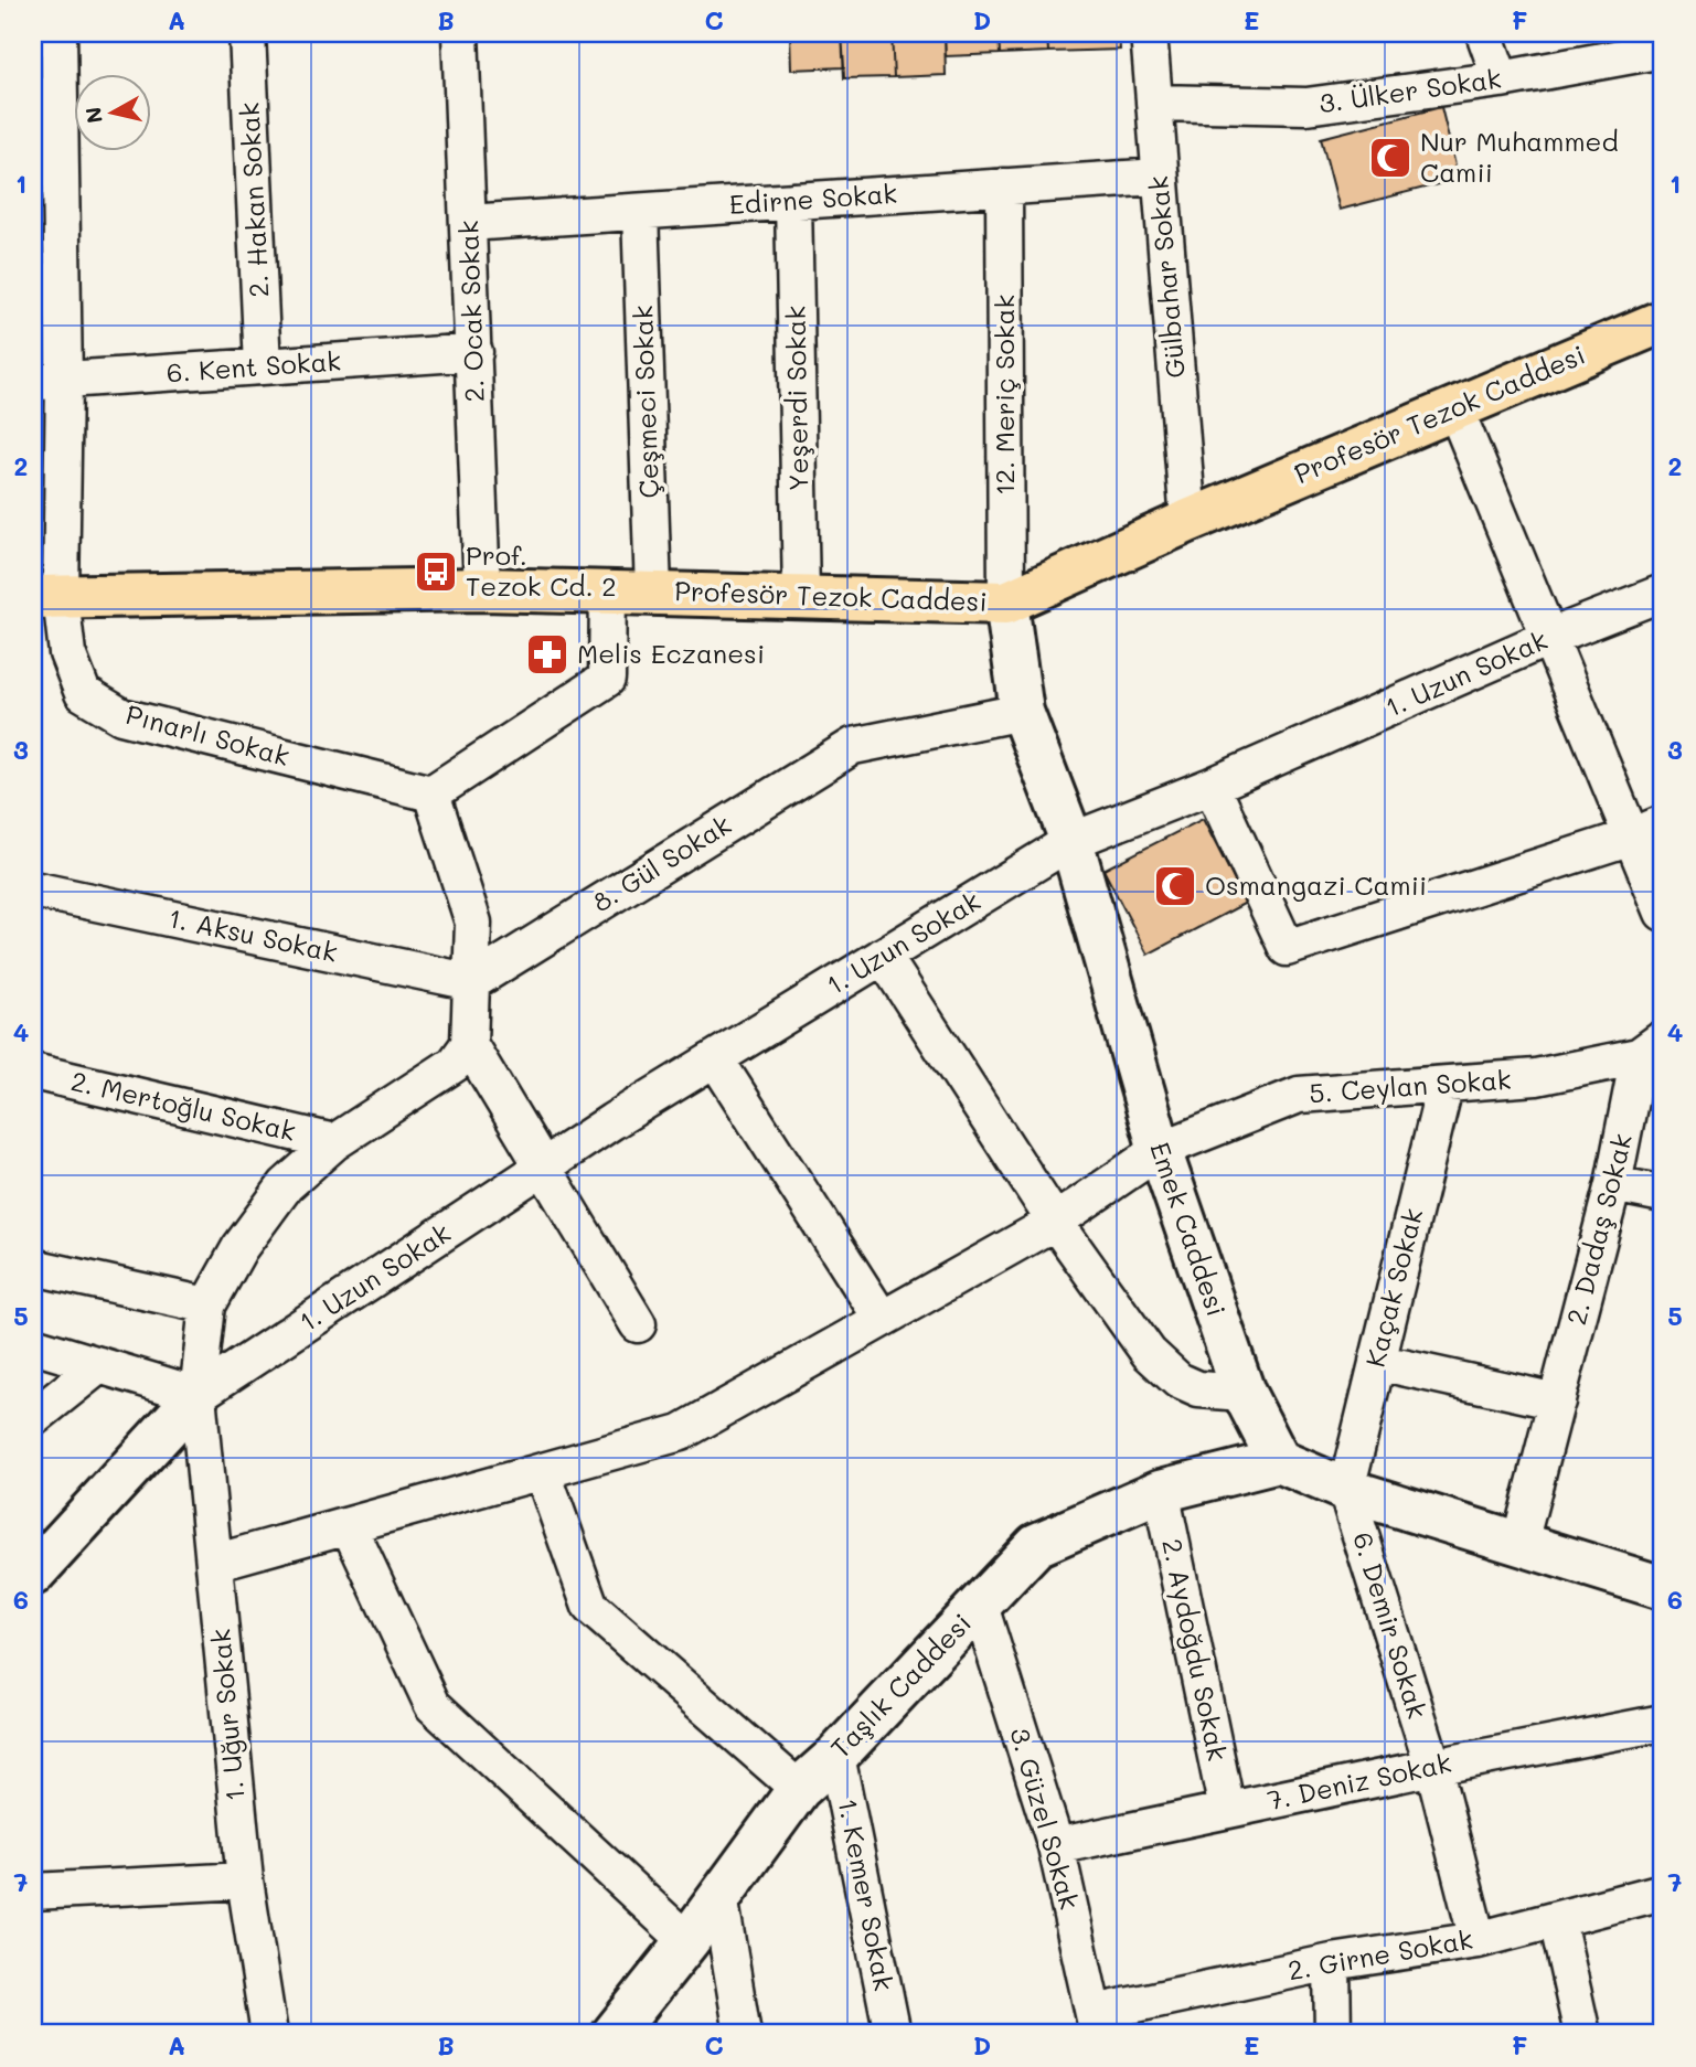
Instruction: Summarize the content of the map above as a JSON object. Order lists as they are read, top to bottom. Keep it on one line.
{"streets":{"main road":["Profesör Tezok Caddesi"],"street":["3. Ülker Sokak","2. Hakan Sokak","Edirne Sokak","Gülbahar Sokak","2. Ocak Sokak","6. Kent Sokak","12. Meriç Sokak","Yeşerdi Sokak","Çeşmeci Sokak","1. Uzun Sokak","Pınarlı Sokak","8. Gül Sokak","1. Aksu Sokak","5. Ceylan Sokak","2. Mertoğlu Sokak","Emek Caddesi","2. Dadaş Sokak","Kaçak Sokak","6. Demir Sokak","2. Aydoğdu Sokak","Taşlık Caddesi","1. Uğur Sokak","7. Deniz Sokak","3. Güzel Sokak","1. Kemer Sokak","2. Girne Sokak"]},"crossings":[["3. Ülker Sokak","Gülbahar Sokak"],["2. Hakan Sokak","6. Kent Sokak"],["Edirne Sokak","Gülbahar Sokak"],["Edirne Sokak","2. Ocak Sokak"],["Edirne Sokak","12. Meriç Sokak"],["Edirne Sokak","Yeşerdi Sokak"],["Edirne Sokak","Çeşmeci Sokak"],["Gülbahar Sokak","Profesör Tezok Caddesi"],["2. Ocak Sokak","6. Kent Sokak"],["2. Ocak Sokak","Profesör Tezok Caddesi"],["6. Kent Sokak","Pınarlı Sokak"],["12. Meriç Sokak","Profesör Tezok Caddesi"],["12. Meriç Sokak","Emek Caddesi"],["Yeşerdi Sokak","Profesör Tezok Caddesi"],["Çeşmeci Sokak","Profesör Tezok Caddesi"],["Profesör Tezok Caddesi","Pınarlı Sokak"],["Profesör Tezok Caddesi","Emek Caddesi"],["1. Uzun Sokak","Emek Caddesi"],["1. Uzun Sokak","1. Uğur Sokak"],["8. Gül Sokak","1. Aksu Sokak"],["8. Gül Sokak","Emek Caddesi"],["5. Ceylan Sokak","Emek Caddesi"],["5. Ceylan Sokak","2. Dadaş Sokak"],["5. Ceylan Sokak","Kaçak Sokak"],["5. Ceylan Sokak","1. Uğur Sokak"],["Emek Caddesi","Taşlık Caddesi"],["Kaçak Sokak","6. Demir Sokak"],["6. Demir Sokak","7. Deniz Sokak"],["6. Demir Sokak","2. Girne Sokak"],["2. Aydoğdu Sokak","Taşlık Caddesi"],["2. Aydoğdu Sokak","7. Deniz Sokak"],["Taşlık Caddesi","3. Güzel Sokak"],["Taşlık Caddesi","1. Kemer Sokak"],["7. Deniz Sokak","3. Güzel Sokak"],["3. Güzel Sokak","2. Girne Sokak"]],"places":{"mosque":["Nur Muhammed Camii","Osmangazi Camii"],"bus stop":["Prof. Tezok Cd. 2"],"pharmacy":["Melis Eczanesi"]},"north":"left","grid":{"columns":["A","B","C","D","E","F"],"rows":["1","2","3","4","5","6","7"]}}
